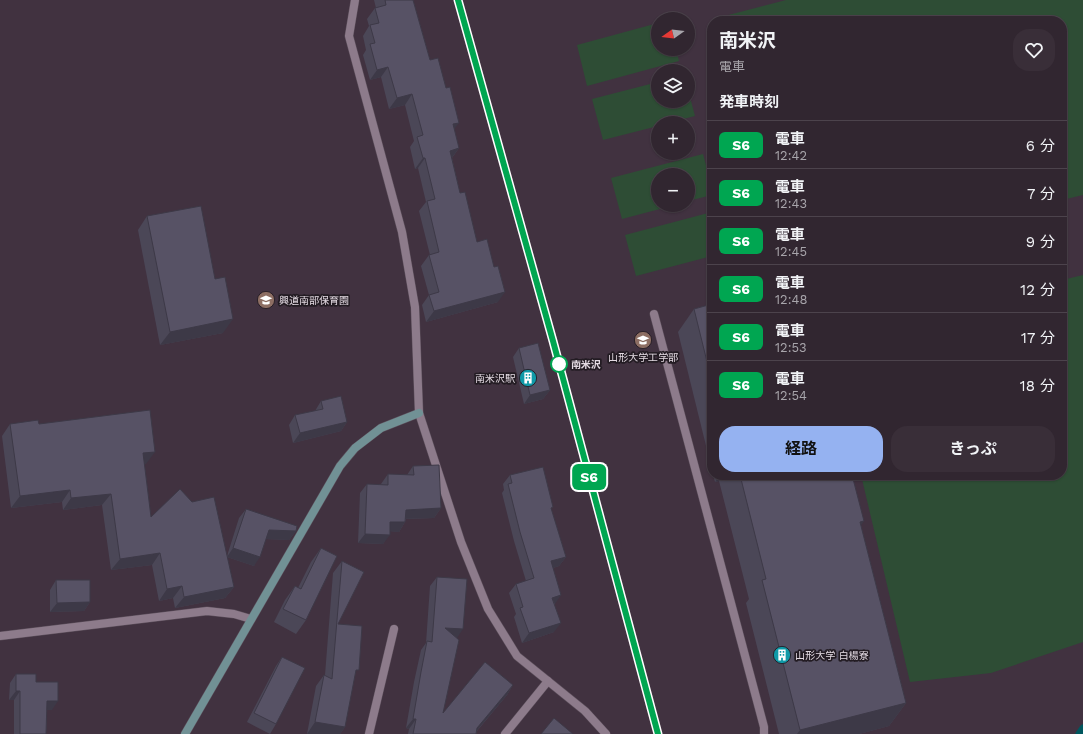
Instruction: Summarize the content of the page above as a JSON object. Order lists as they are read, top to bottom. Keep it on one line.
{"places":{"school or university":["興道南部保育園","山形大学工学部"],"other":["南米沢"],"building":["南米沢駅","山形大学 白楊寮"]},"north":"left","page":{"on_map":"S6","map_buttons":["+","−"],"heading":[["南米沢","電車"],"発車時刻"],"list":[{"mark":"S6","name":"電車","note":"12:42","value":"6 分"},{"mark":"S6","name":"電車","note":"12:43","value":"7 分"},{"mark":"S6","name":"電車","note":"12:45","value":"9 分"},{"mark":"S6","name":"電車","note":"12:48","value":"12 分"},{"mark":"S6","name":"電車","note":"12:53","value":"17 分"},{"mark":"S6","name":"電車","note":"12:54","value":"18 分"}],"buttons":["経路","きっぷ"]}}
